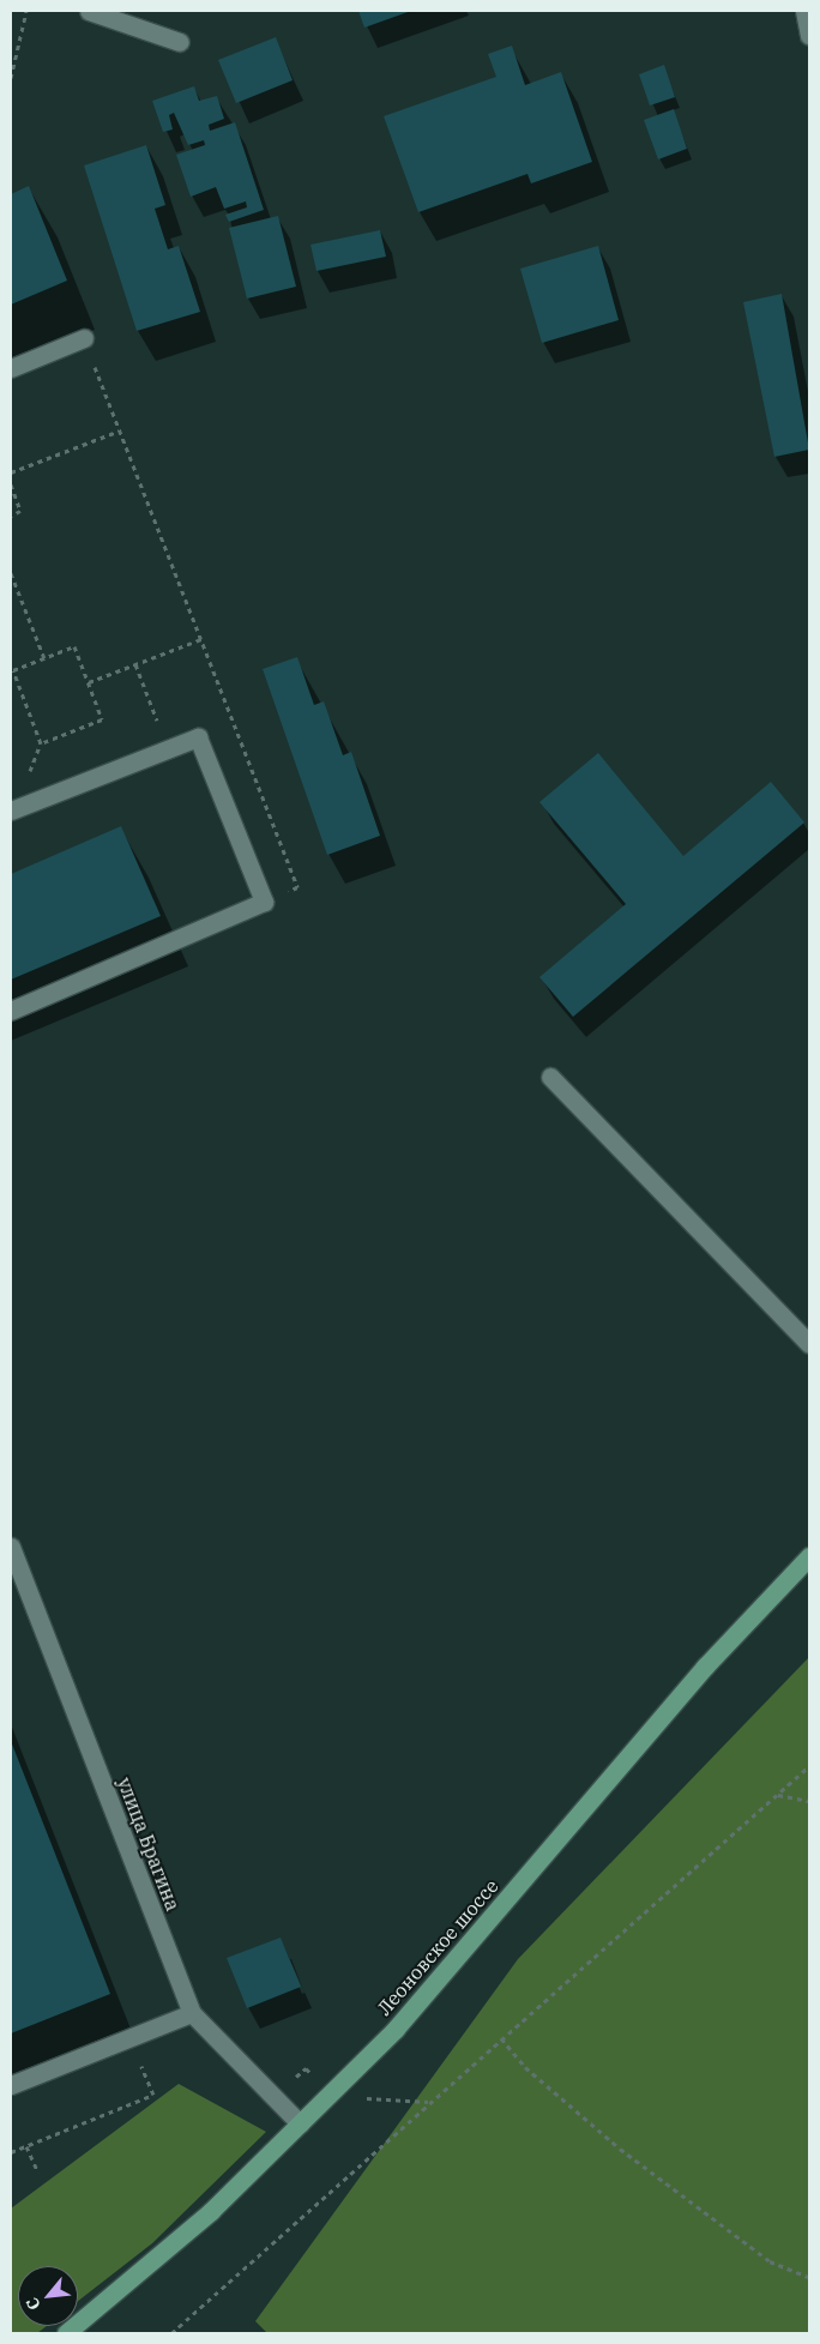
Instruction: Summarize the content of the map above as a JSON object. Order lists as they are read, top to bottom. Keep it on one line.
{"streets":{"main road":["Леоновское шоссе"],"street":["улица Брагина"]},"crossings":[["улица Брагина","Леоновское шоссе"]],"north":"bottom left"}
